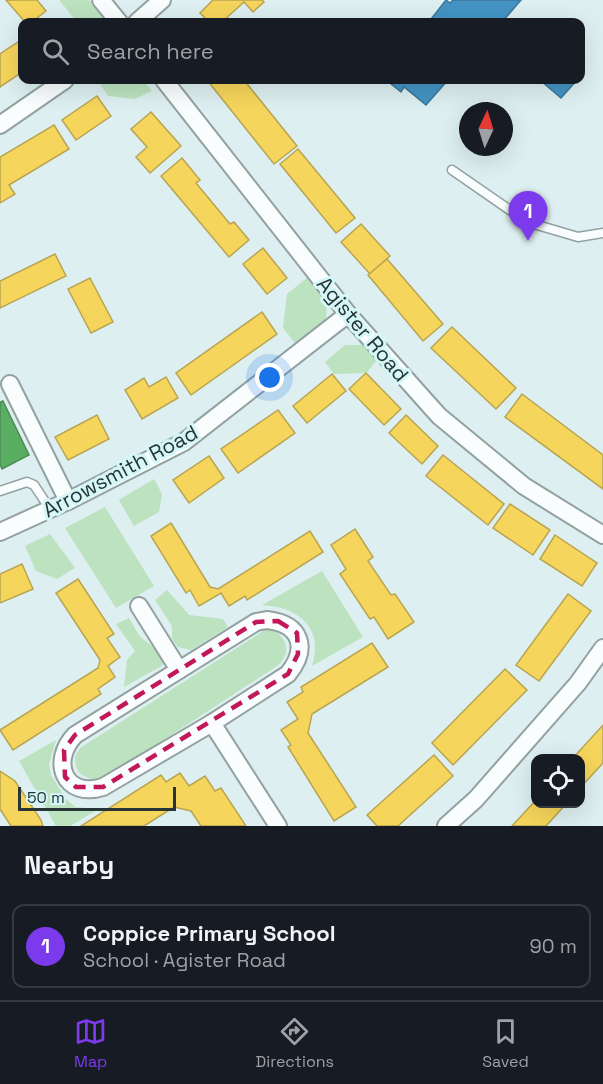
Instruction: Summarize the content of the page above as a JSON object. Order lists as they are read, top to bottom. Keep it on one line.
{"streets":{"street":["Agister Road","Arrowsmith Road"]},"crossings":[["Agister Road","Arrowsmith Road"]],"scale_bar":"50 m","north":"top","page":{"search":"Search here","pins":"1","scale":"50 m","heading":"Nearby","list":[{"mark":"1","name":"Coppice Primary School","note":"School · Agister Road","value":"90 m"}],"nav":["Map","Directions","Saved"]}}
